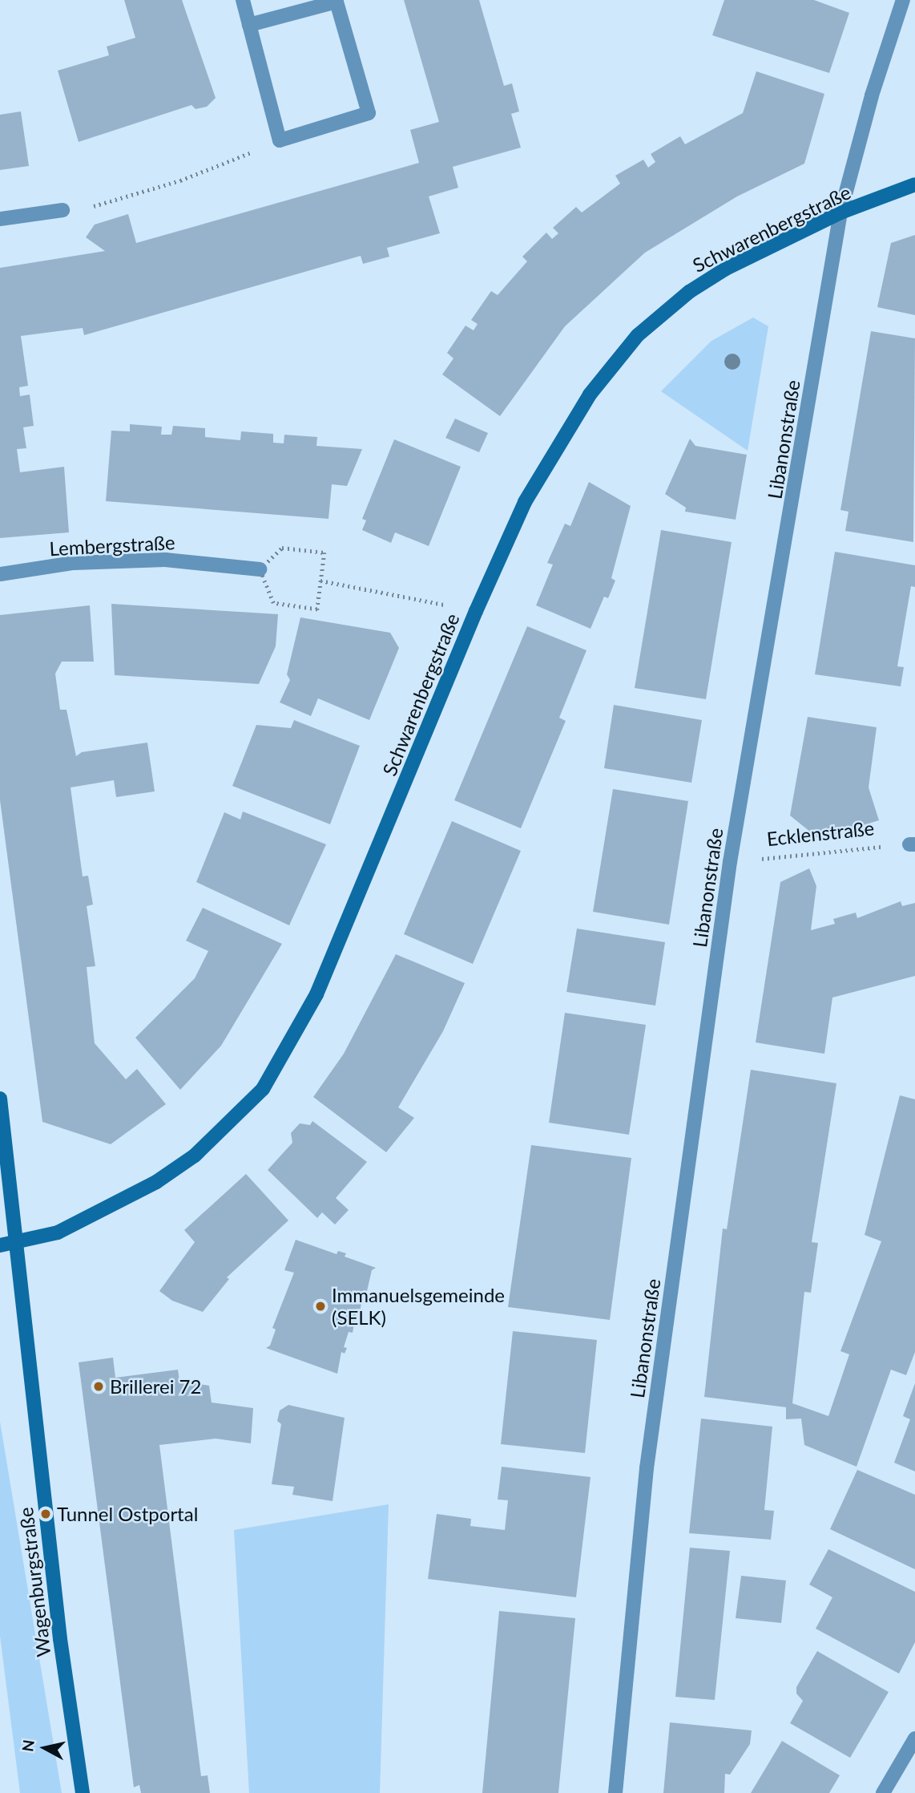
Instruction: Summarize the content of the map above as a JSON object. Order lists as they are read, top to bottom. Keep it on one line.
{"streets":{"main road":["Schwarenbergstraße","Wagenburgstraße"],"street":["Libanonstraße","Lembergstraße"],"path":["Ecklenstraße"]},"crossings":[["Schwarenbergstraße","Libanonstraße"],["Schwarenbergstraße","Wagenburgstraße"],["Libanonstraße","Ecklenstraße"]],"places":["Immanuelsgemeinde (SELK)","Brillerei 72","Tunnel Ostportal"],"north":"left"}
